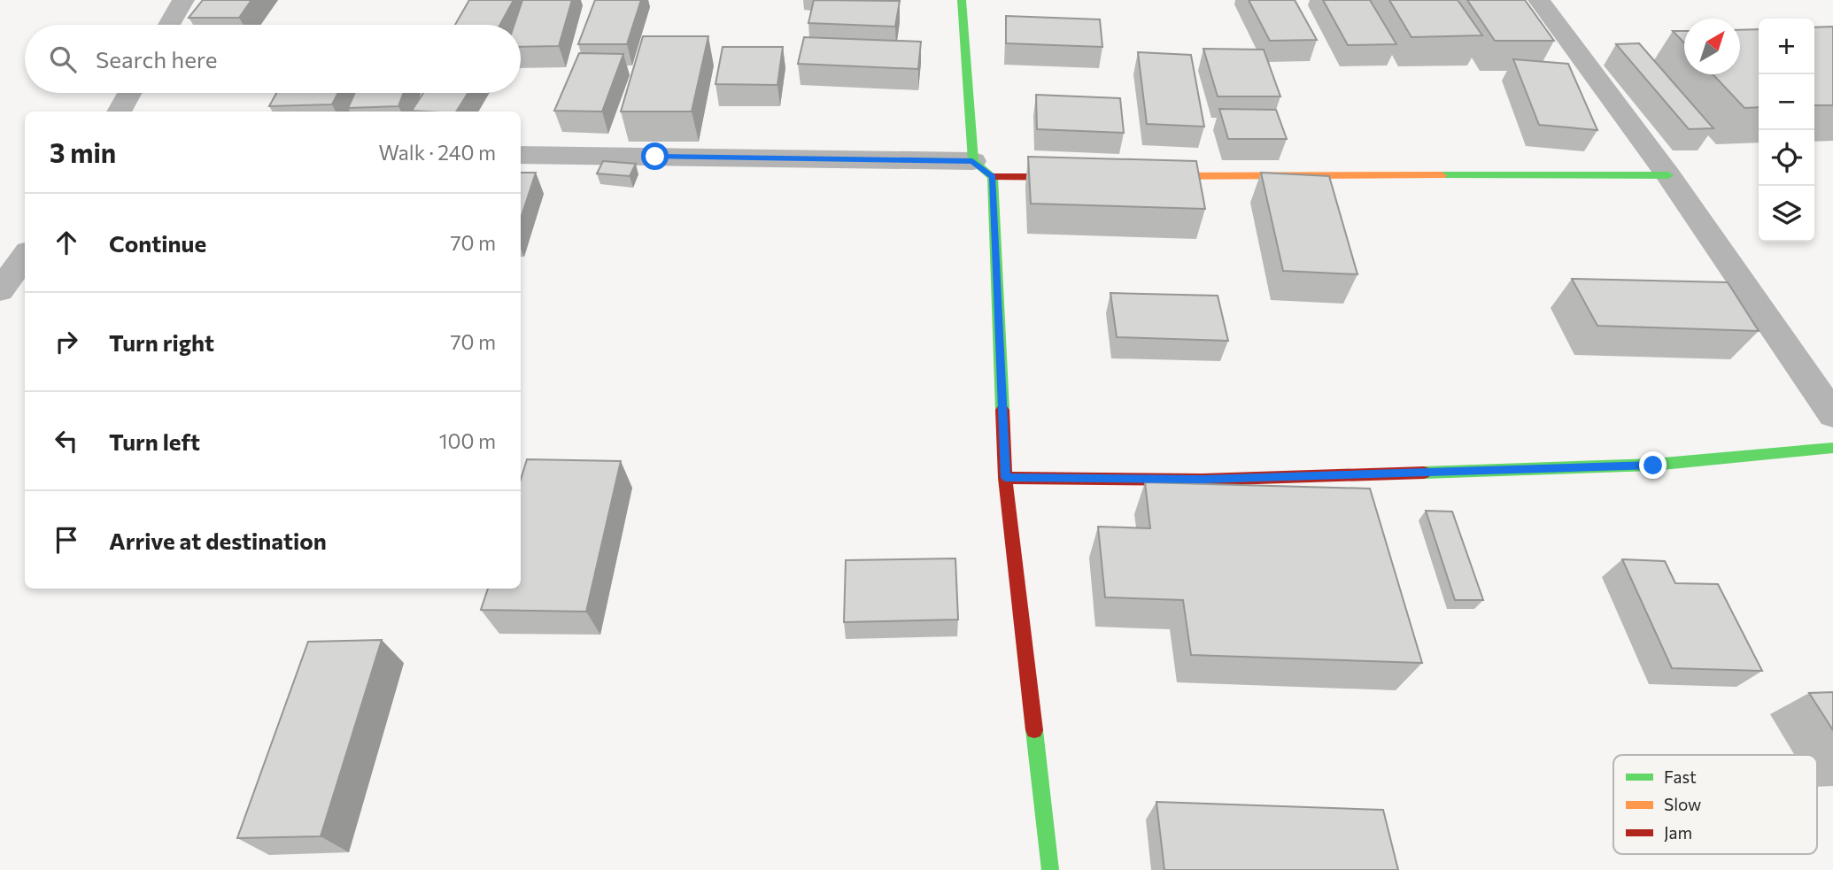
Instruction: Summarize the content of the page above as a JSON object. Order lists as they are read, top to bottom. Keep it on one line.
{"legend":["Fast","Slow","Jam"],"north":"top right","page":{"map_buttons":["+","−"],"search":"Search here","heading":["3 min","Walk · 240 m"],"list":[["Continue","70 m"],["Turn right","70 m"],["Turn left","100 m"],"Arrive at destination"]}}
